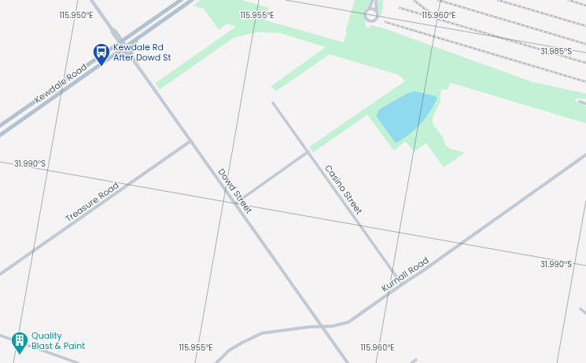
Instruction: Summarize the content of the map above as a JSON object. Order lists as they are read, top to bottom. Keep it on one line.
{"streets":{"main road":["Kewdale Road","Dowd Street"],"street":["Casino Street","Treasure Road","Kurnall Road"]},"crossings":[["Kewdale Road","Dowd Street"],["Casino Street","Kurnall Road"],["Dowd Street","Treasure Road"],["Dowd Street","Kurnall Road"]],"places":{"bus stop":["Kewdale Rd After Dowd St"],"building":["Quality Blast & Paint"]},"coordinates":["115.950°E","115.955°E","115.960°E","31.985°S","31.990°S"]}
